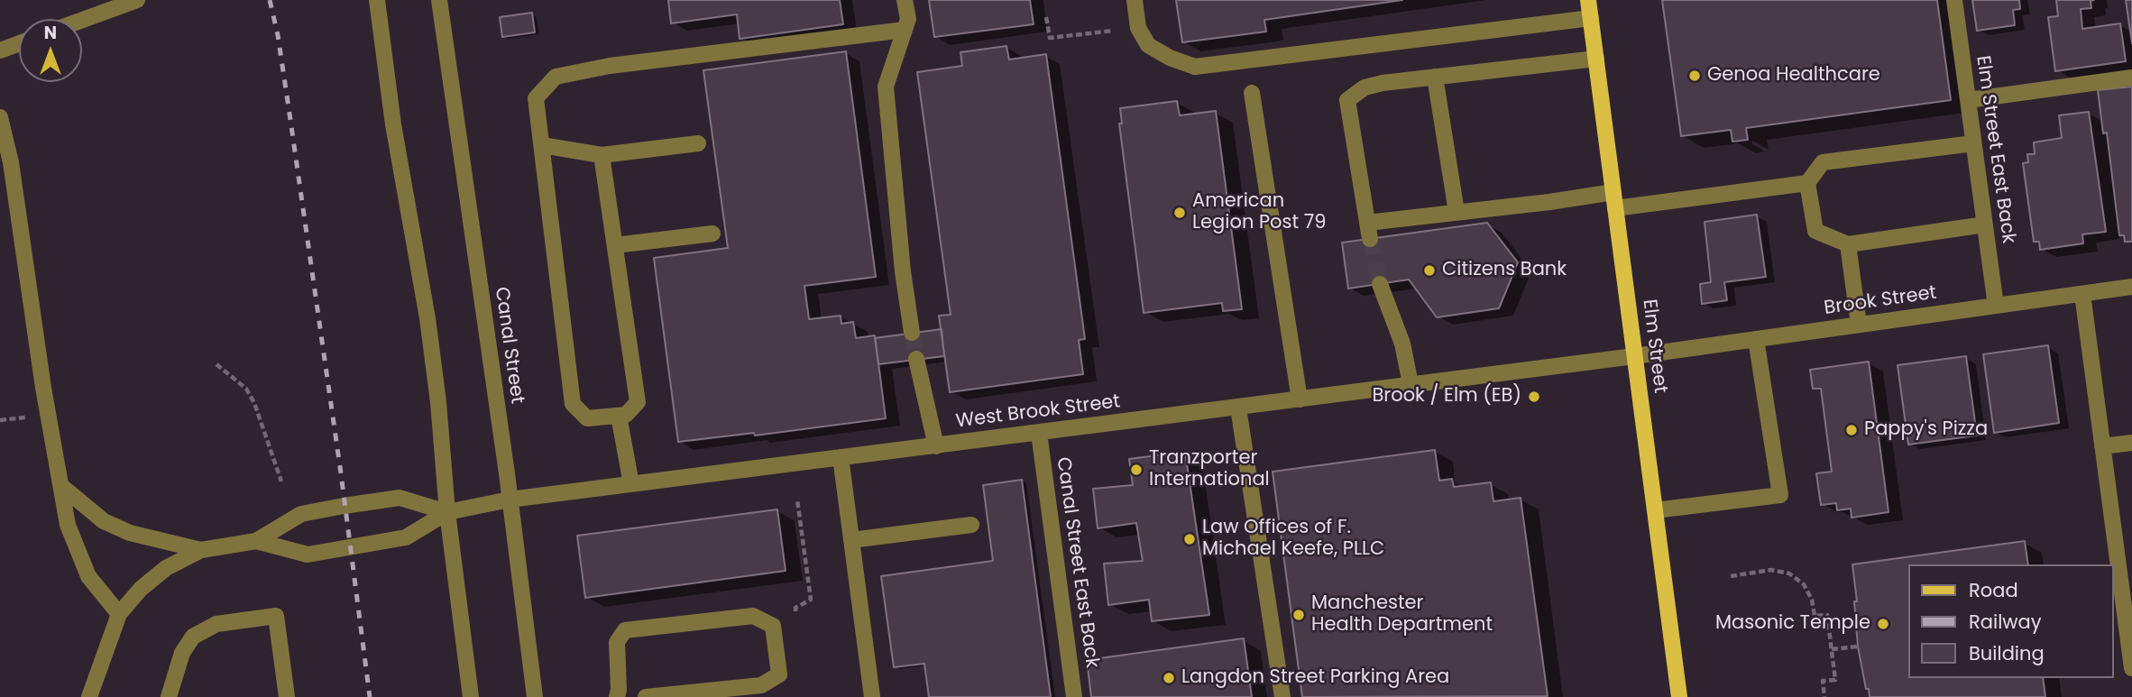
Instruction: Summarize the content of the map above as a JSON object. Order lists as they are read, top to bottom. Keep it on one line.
{"streets":{"main road":["Elm Street"],"street":["Elm Street East Back","Brook Street","Canal Street","West Brook Street","Canal Street East Back"]},"crossings":[["Elm Street East Back","Brook Street"],["Brook Street","Elm Street"],["Brook Street","West Brook Street"],["Canal Street","West Brook Street"],["Elm Street","West Brook Street"],["West Brook Street","Canal Street East Back"]],"places":["Genoa Healthcare","American Legion Post 79","Citizens Bank","Brook / Elm (EB)","Pappy's Pizza","Tranzporter International","Law Offices of F. Michael Keefe, PLLC","Manchester Health Department","Masonic Temple","Langdon Street Parking Area"],"legend":["Road","Railway","Building"],"north":"top"}
